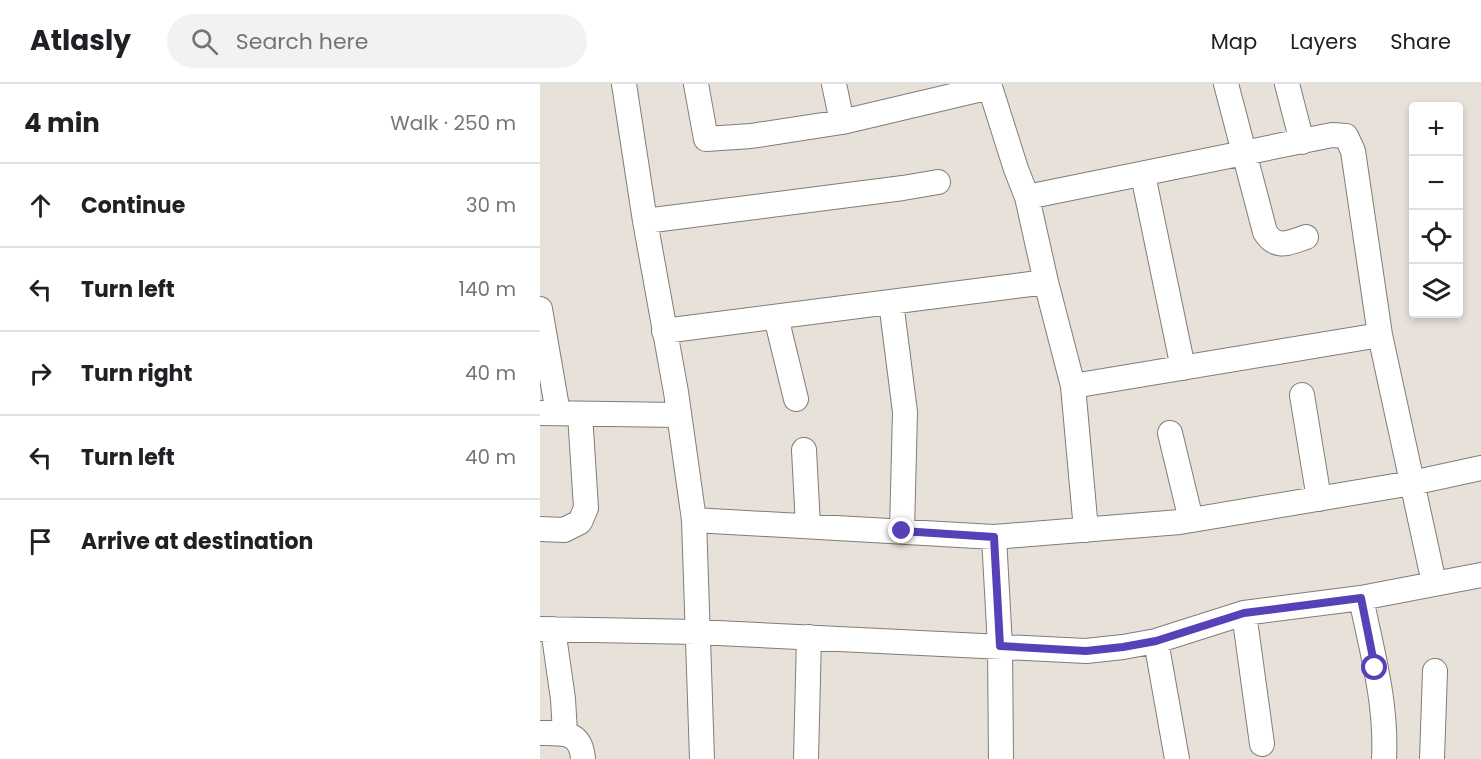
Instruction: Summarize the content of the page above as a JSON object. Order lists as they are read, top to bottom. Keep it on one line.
{"page":{"header":"Atlasly","search":"Search here","nav":["Map","Layers","Share"],"heading":["4 min","Walk · 250 m"],"map_buttons":["+","−"],"list":[["Continue","30 m"],["Turn left","140 m"],["Turn right","40 m"],["Turn left","40 m"],"Arrive at destination"]}}
